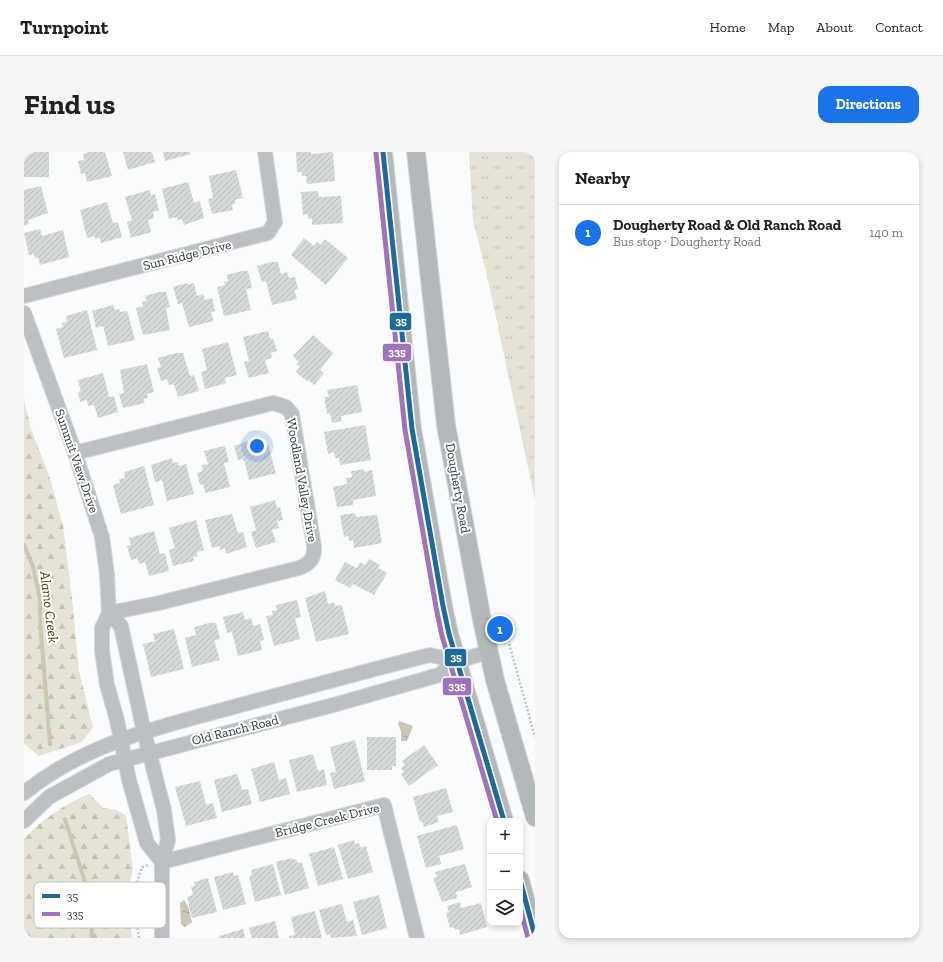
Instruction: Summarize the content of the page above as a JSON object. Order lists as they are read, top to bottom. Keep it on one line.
{"streets":{"main road":["Dougherty Road"],"street":["Sun Ridge Drive","Summit View Drive","Woodland Valley Drive","Old Ranch Road","Bridge Creek Drive"]},"crossings":[["Summit View Drive","Woodland Valley Drive"],["Summit View Drive","Old Ranch Road"],["Summit View Drive","Bridge Creek Drive"],["Dougherty Road","Old Ranch Road"]],"water":["Alamo Creek"],"lines":["transit line 35","transit line 335"],"legend":["35","335"],"page":{"header":"Turnpoint","nav":["Home","Map","About","Contact"],"buttons":"Directions","title":"Find us","heading":"Nearby","list":[{"mark":"1","name":"Dougherty Road & Old Ranch Road","note":"Bus stop · Dougherty Road","value":"140 m"}],"pins":"1","map_buttons":["+","−"]}}
